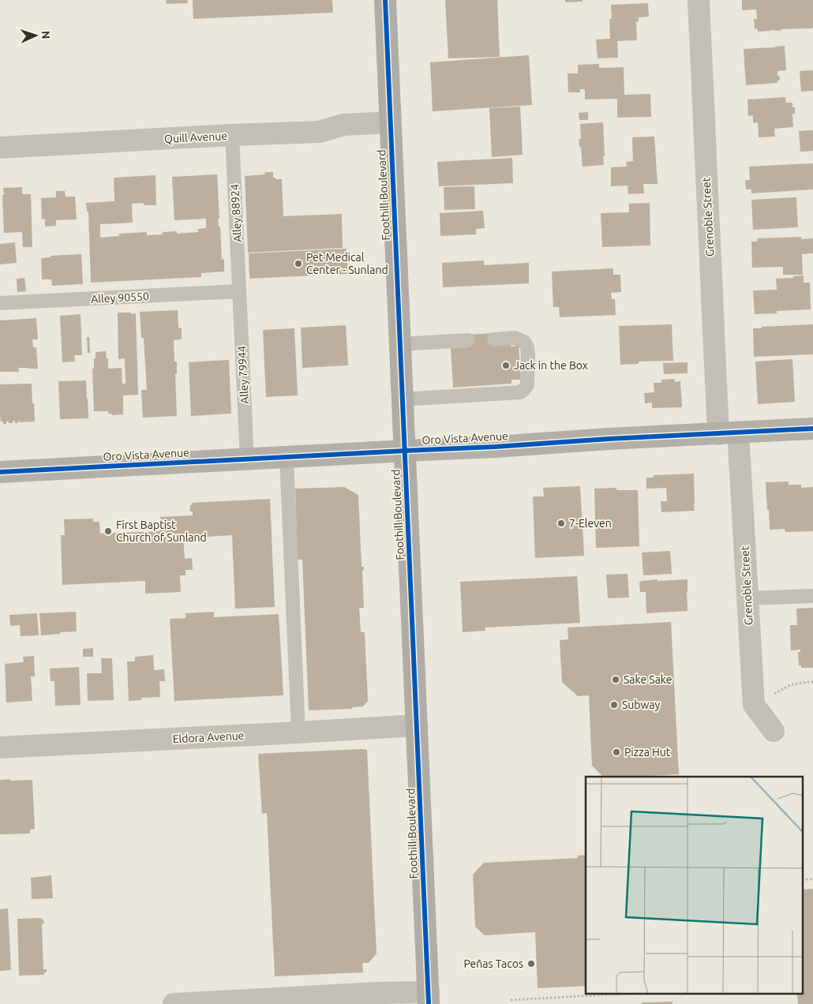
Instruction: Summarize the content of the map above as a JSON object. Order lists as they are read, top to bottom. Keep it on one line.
{"streets":{"main road":["Foothill Boulevard"],"street":["Quill Avenue","Grenoble Street","Oro Vista Avenue","Eldora Avenue"],"lane":["Alley 88924","Alley 90550","Alley 79944"]},"crossings":[["Quill Avenue","Foothill Boulevard"],["Quill Avenue","Alley 88924"],["Foothill Boulevard","Oro Vista Avenue"],["Foothill Boulevard","Eldora Avenue"],["Alley 88924","Alley 90550"],["Alley 88924","Alley 79944"],["Grenoble Street","Oro Vista Avenue"],["Alley 90550","Alley 79944"],["Alley 79944","Oro Vista Avenue"]],"places":["Pet Medical Center - Sunland","Jack in the Box","7-Eleven","First Baptist Church of Sunland","Sake Sake","Subway","Pizza Hut","Peñas Tacos"],"north":"right"}
